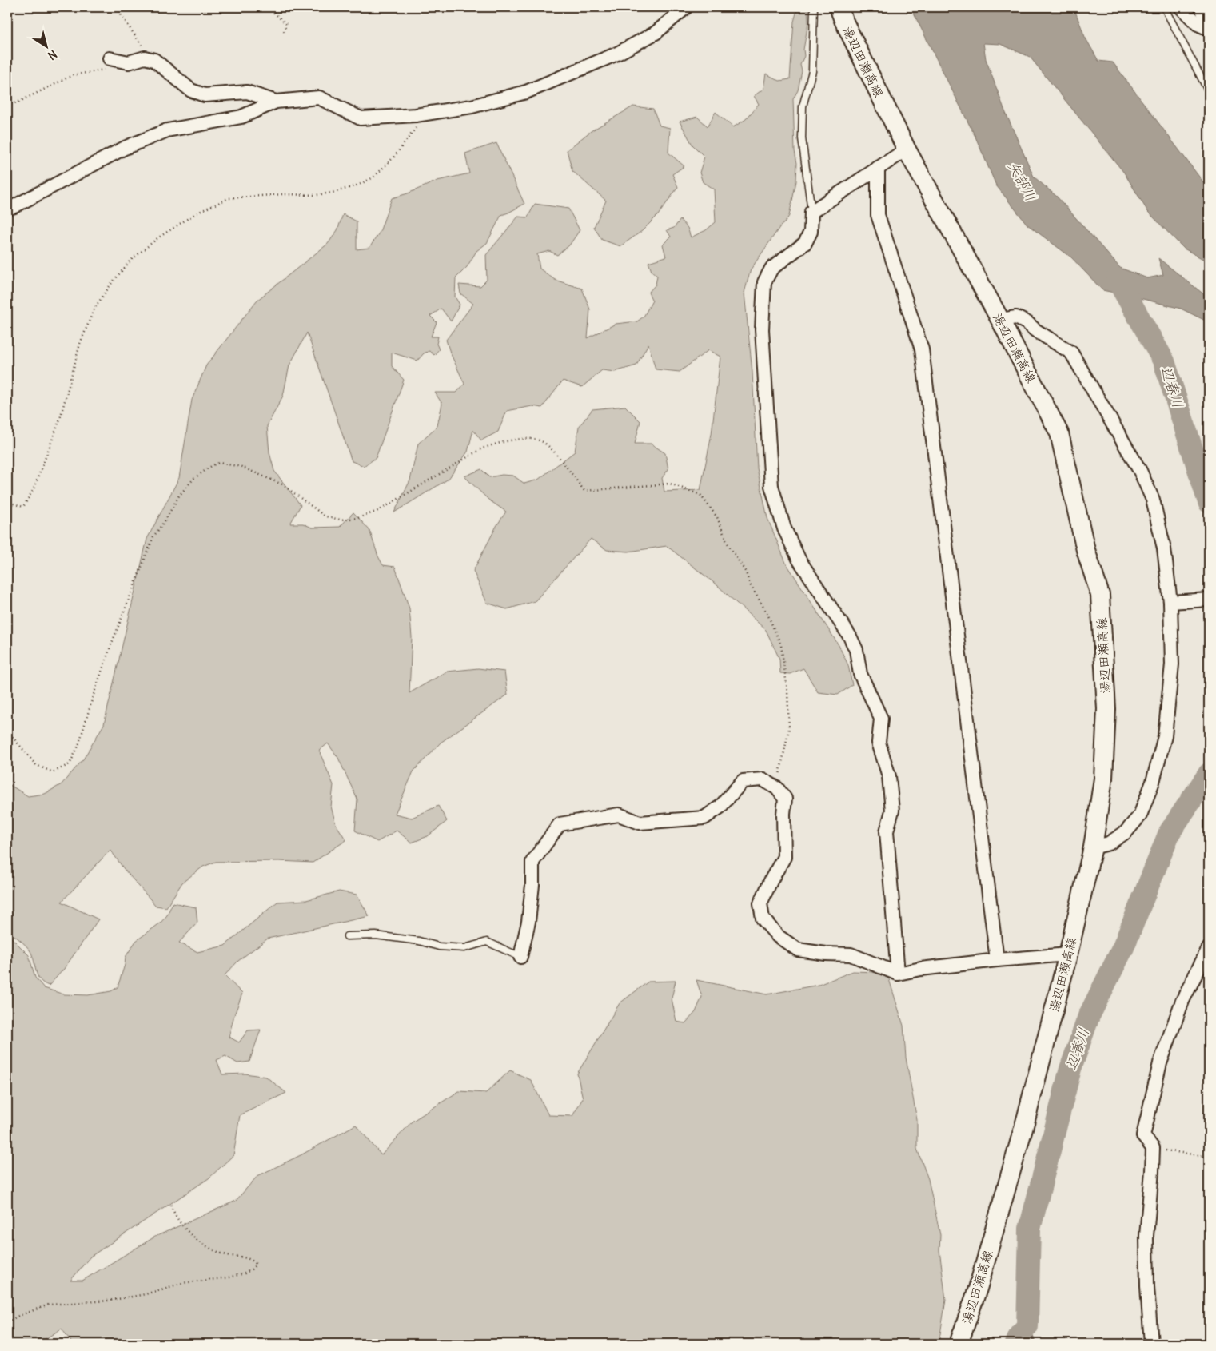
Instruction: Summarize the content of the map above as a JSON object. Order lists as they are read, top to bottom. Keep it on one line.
{"streets":{"main road":["湯辺田瀬高線"]},"water":["矢部川","辺春川"],"north":"bottom right"}
